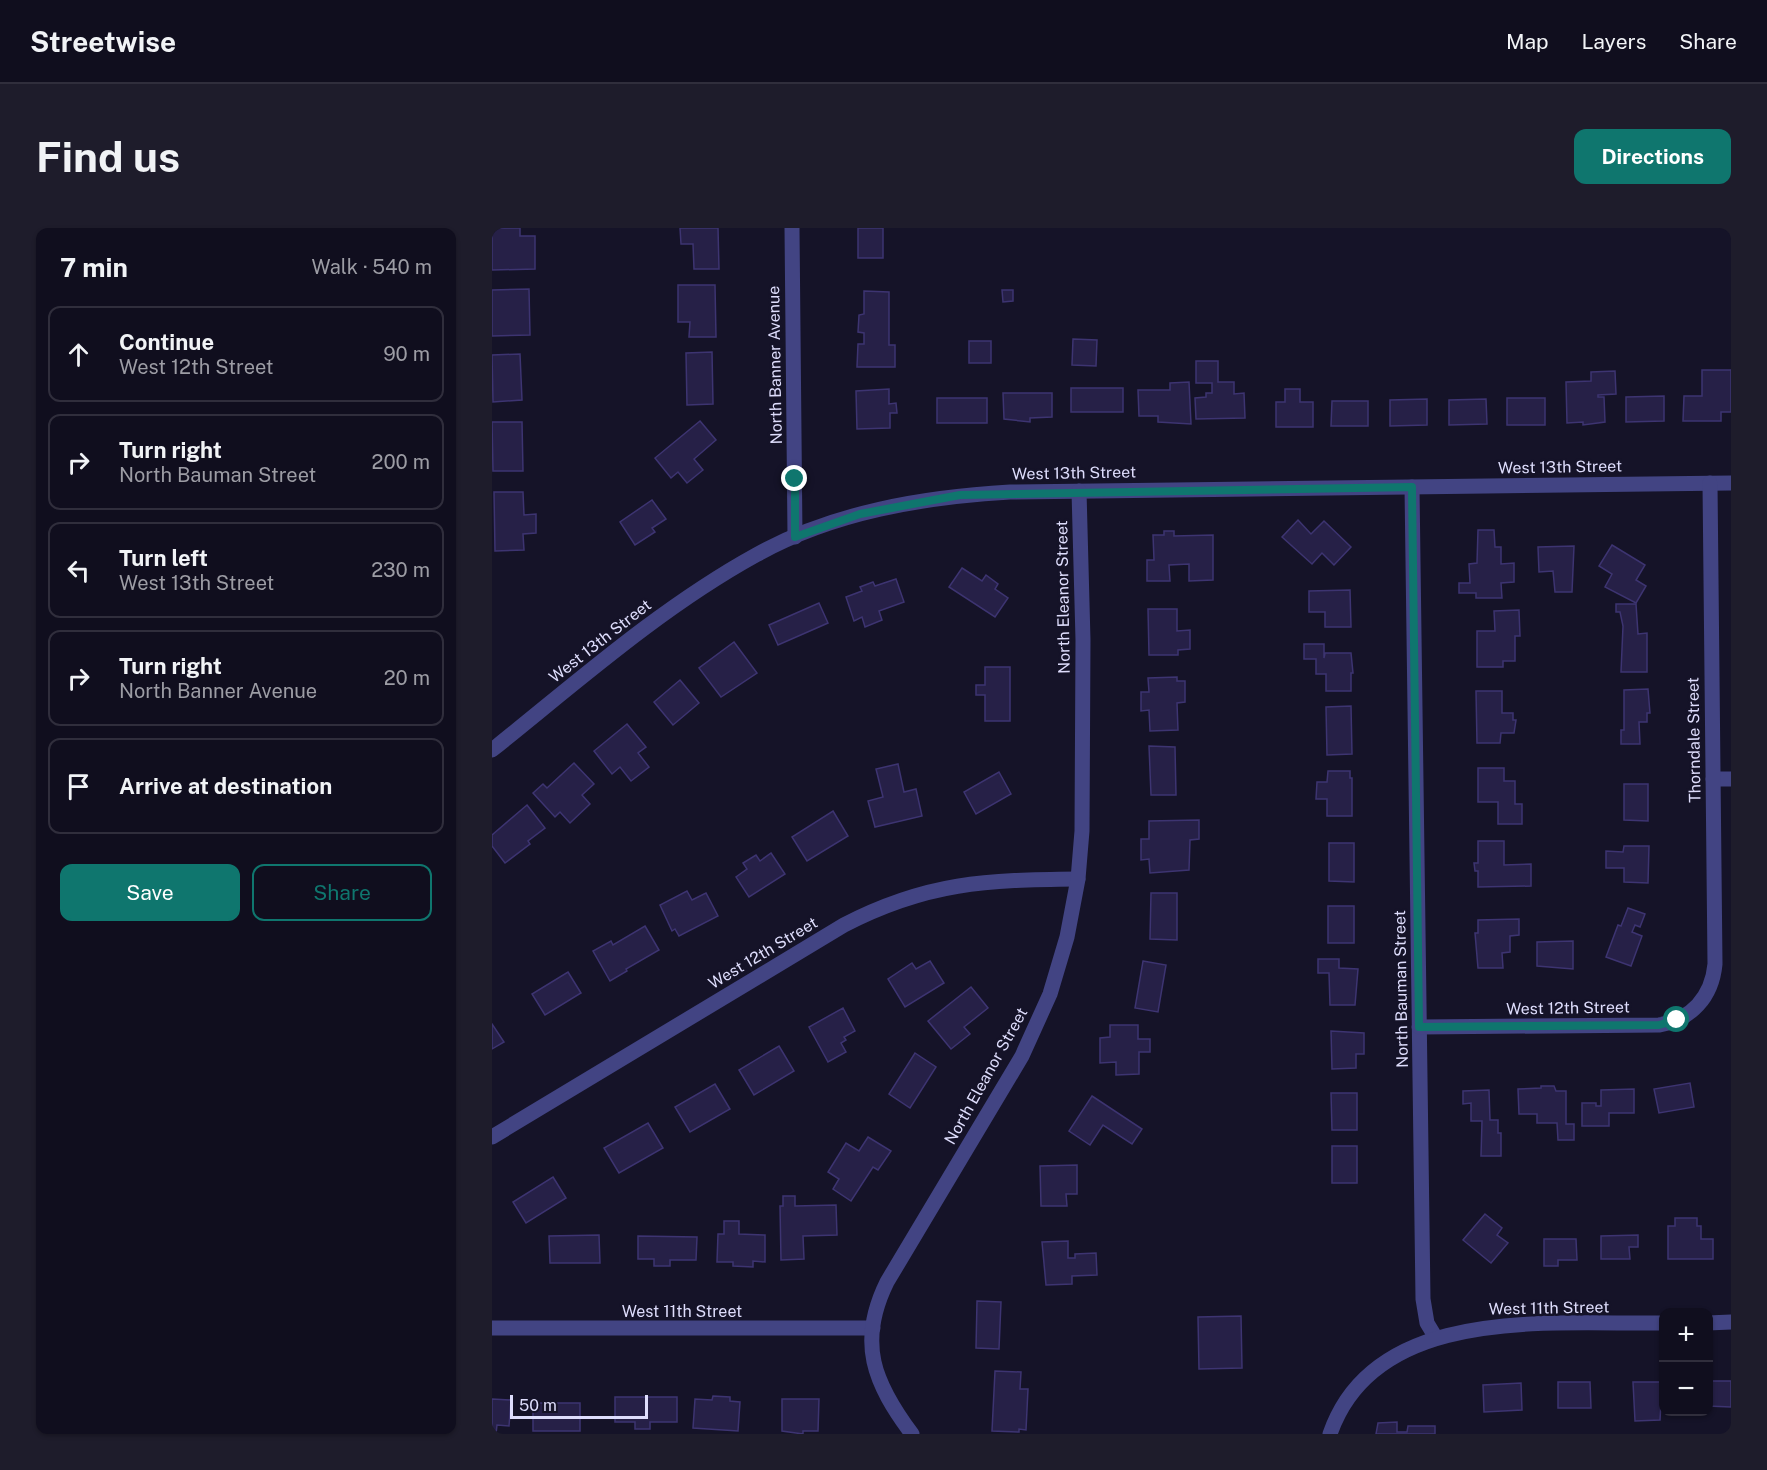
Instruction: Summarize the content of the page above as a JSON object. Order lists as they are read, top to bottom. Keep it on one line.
{"streets":{"street":["North Banner Avenue","West 13th Street","North Eleanor Street","Thorndale Street","West 12th Street","North Bauman Street","West 11th Street"]},"crossings":[["North Banner Avenue","West 13th Street"],["West 13th Street","North Eleanor Street"],["West 13th Street","Thorndale Street"],["West 13th Street","North Bauman Street"],["North Eleanor Street","West 12th Street"],["North Eleanor Street","West 11th Street"],["Thorndale Street","West 12th Street"],["West 12th Street","North Bauman Street"],["North Bauman Street","West 11th Street"]],"scale_bar":"50 m","page":{"header":"Streetwise","nav":["Map","Layers","Share"],"buttons":["Directions",["Save","Share"]],"title":"Find us","heading":["7 min","Walk · 540 m"],"list":[["Continue","West 12th Street","90 m"],["Turn right","North Bauman Street","200 m"],["Turn left","West 13th Street","230 m"],["Turn right","North Banner Avenue","20 m"],"Arrive at destination"],"map_buttons":["+","−"],"scale":"50 m"}}
